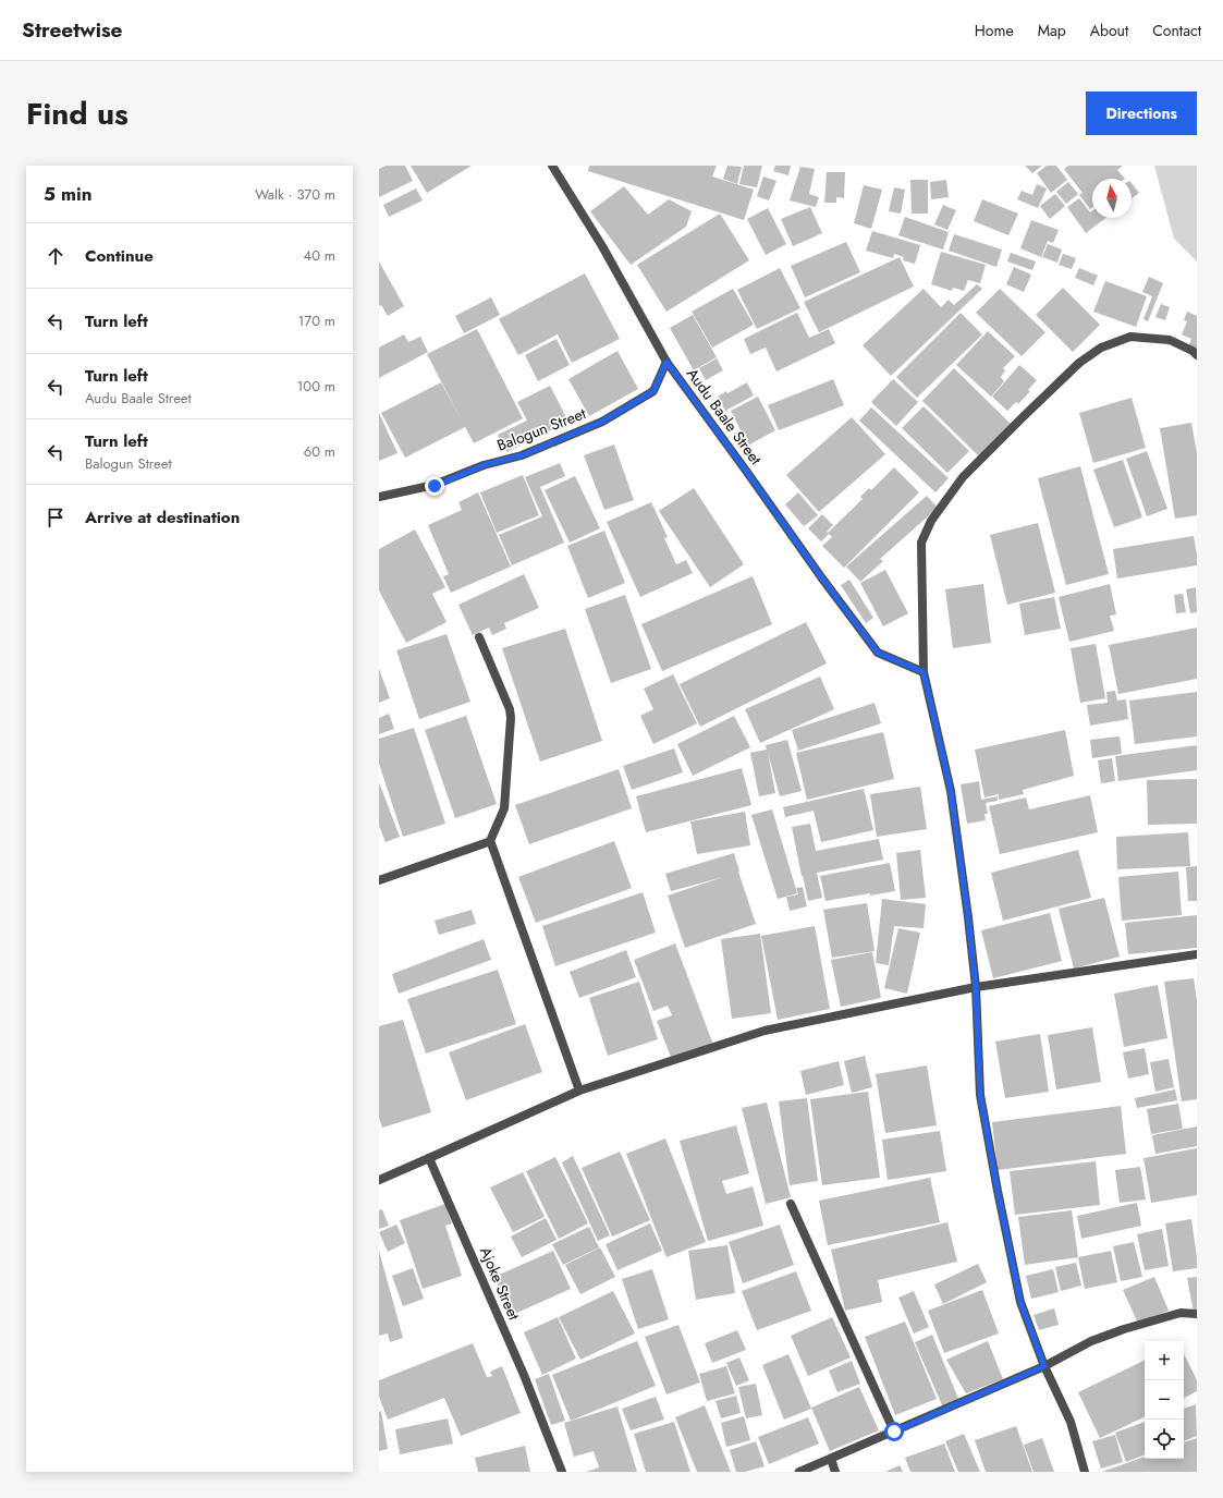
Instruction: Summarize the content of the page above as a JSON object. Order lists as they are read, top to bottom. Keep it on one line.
{"streets":{"street":["Audu Baale Street","Balogun Street","Ajoke Street"]},"crossings":[["Audu Baale Street","Balogun Street"]],"north":"top","page":{"header":"Streetwise","nav":["Home","Map","About","Contact"],"title":"Find us","buttons":"Directions","heading":["5 min","Walk · 370 m"],"list":[["Continue","40 m"],["Turn left","170 m"],["Turn left","Audu Baale Street","100 m"],["Turn left","Balogun Street","60 m"],"Arrive at destination"],"map_buttons":["+","−"]}}
